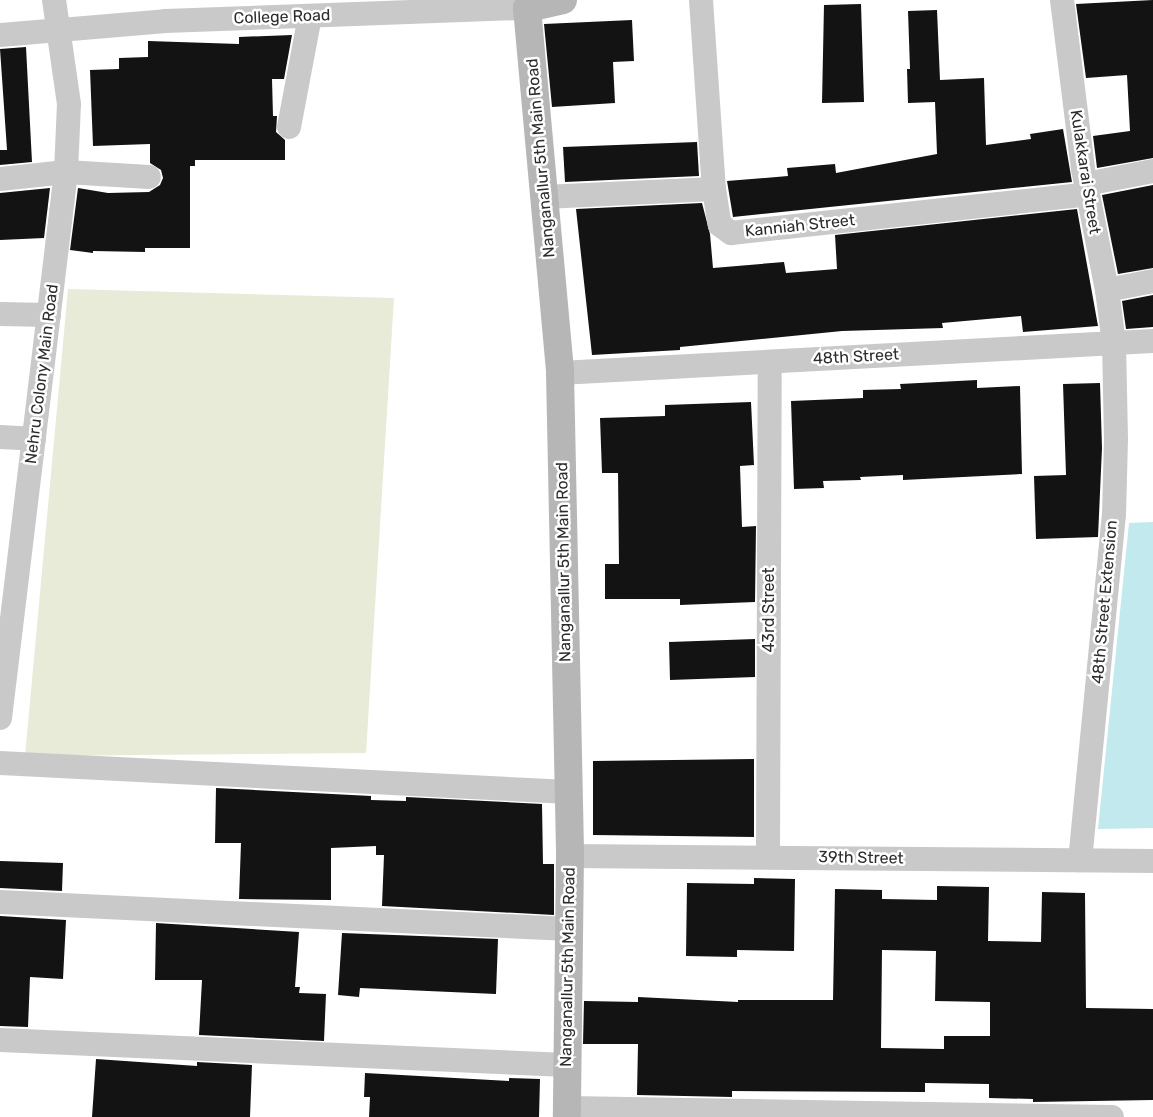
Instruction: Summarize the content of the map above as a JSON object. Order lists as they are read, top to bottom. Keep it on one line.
{"streets":{"street":["College Road","Nanganallur 5th Main Road","Kulakkarai Street","Kanniah Street","48th Street","Nehru Colony Main Road","48th Street Extension","43rd Street","39th Street"]},"crossings":[["College Road","Nanganallur 5th Main Road"],["College Road","Nehru Colony Main Road"],["Nanganallur 5th Main Road","48th Street"],["Nanganallur 5th Main Road","39th Street"],["Kulakkarai Street","Kanniah Street"],["Kulakkarai Street","48th Street"],["Kulakkarai Street","48th Street Extension"],["48th Street","48th Street Extension"],["48th Street","43rd Street"],["48th Street Extension","39th Street"],["43rd Street","39th Street"]]}
